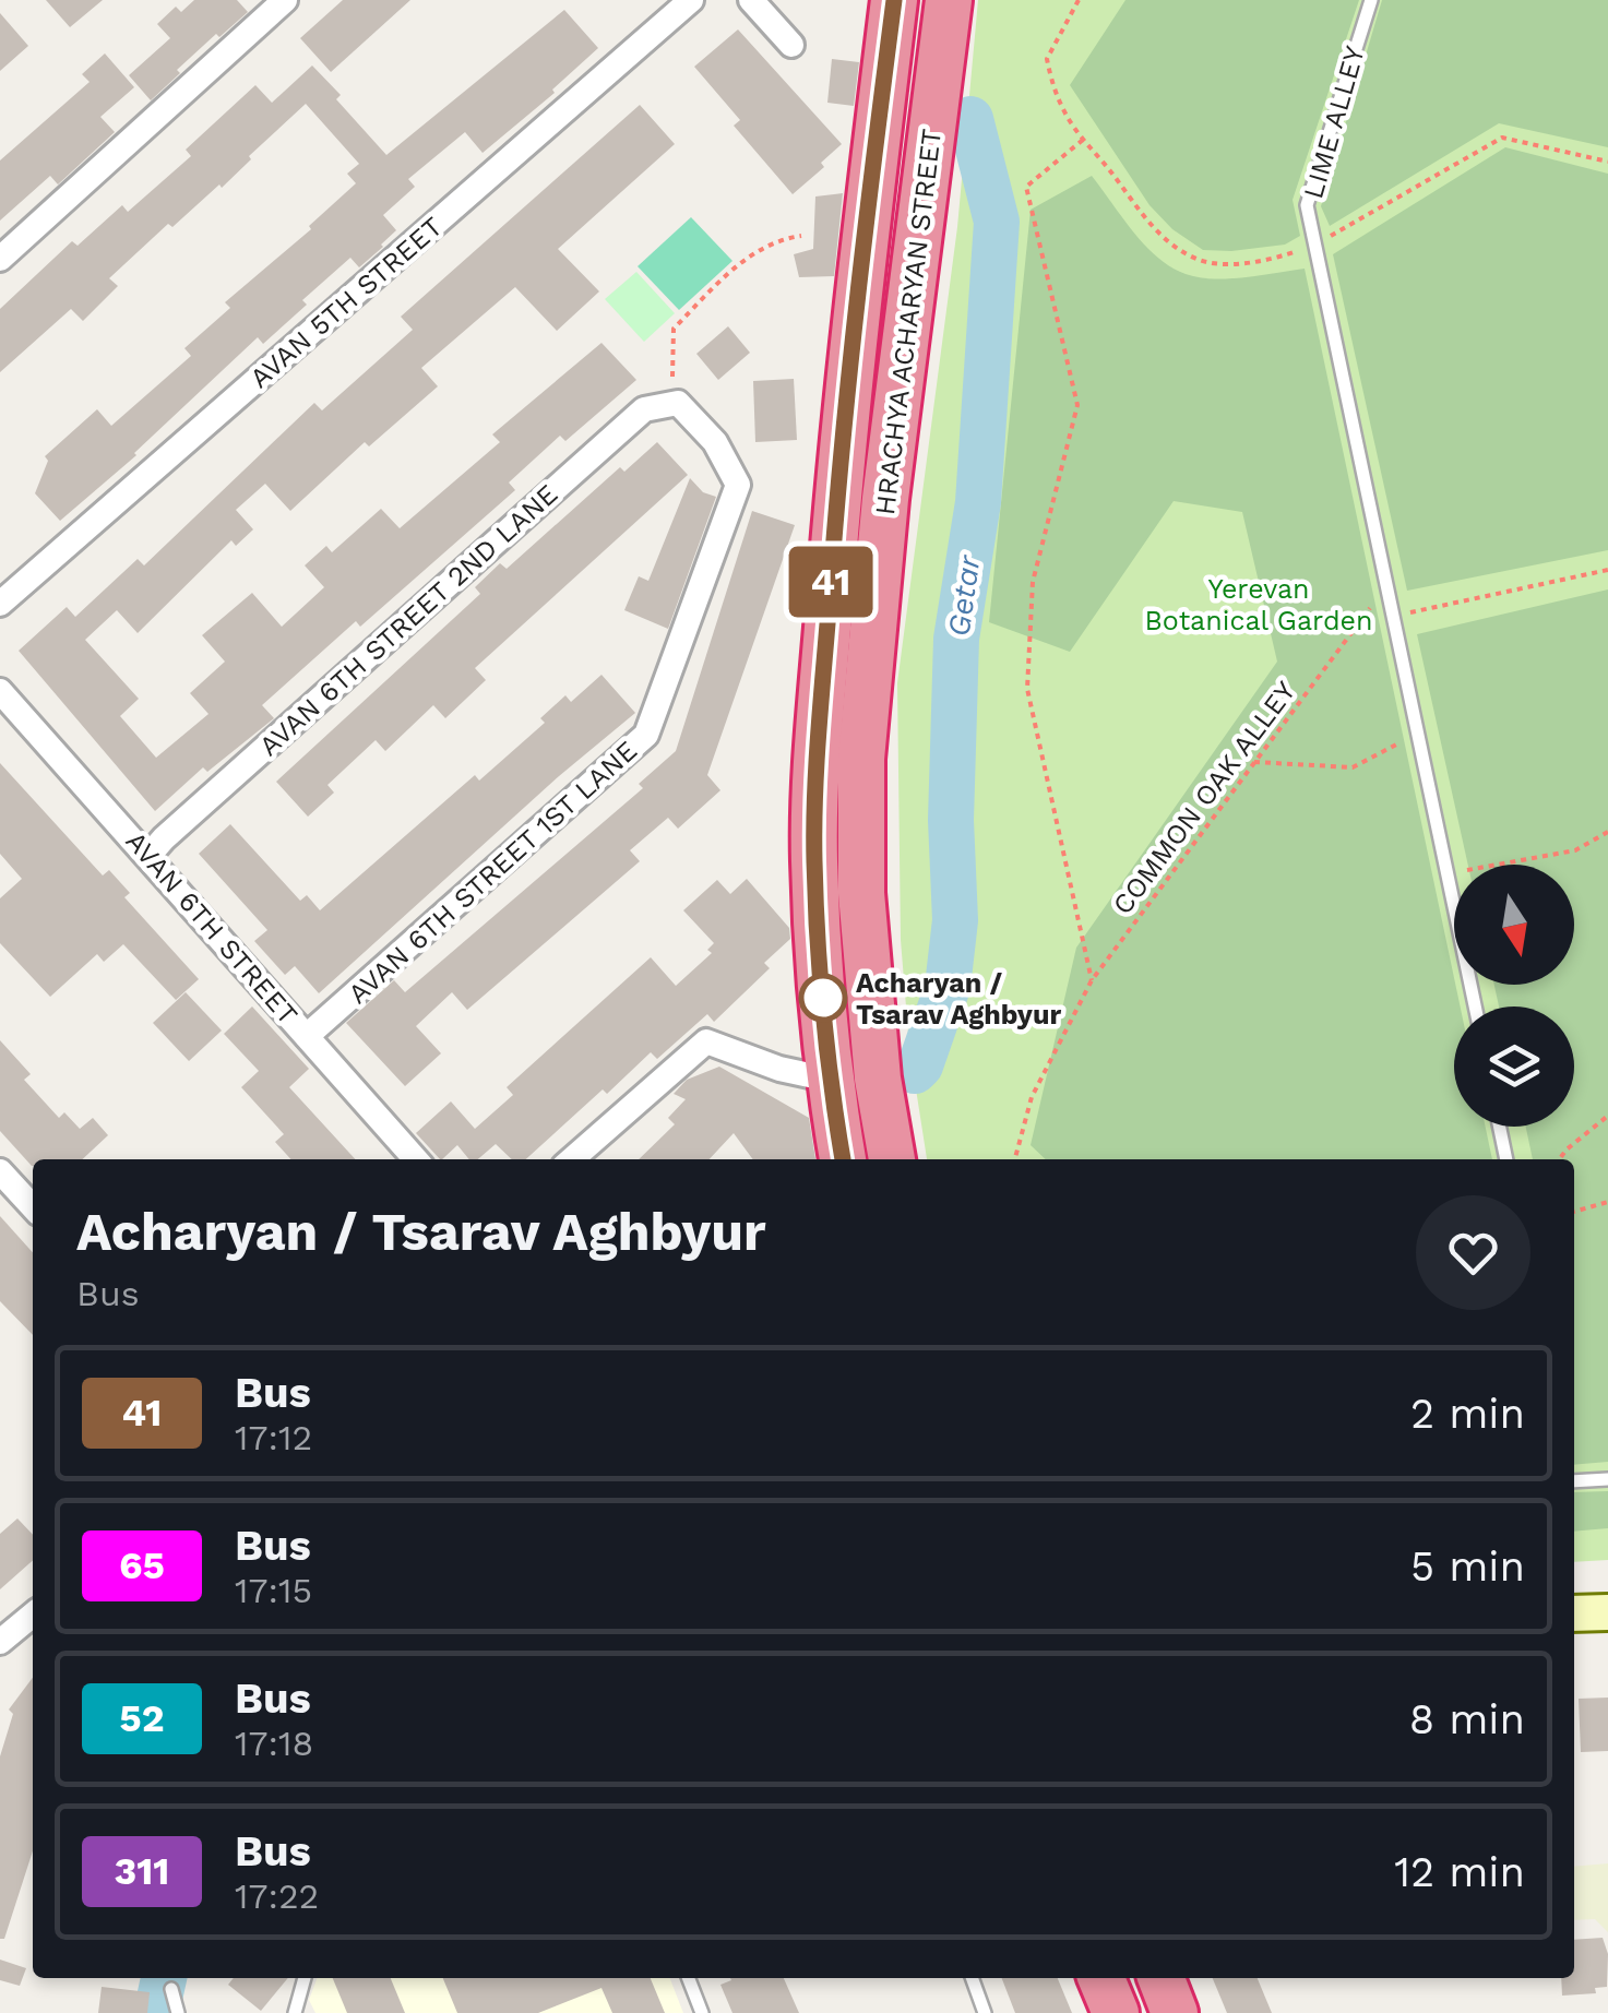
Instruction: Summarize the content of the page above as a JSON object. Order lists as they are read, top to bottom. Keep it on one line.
{"streets":{"highway":["HRACHYA ACHARYAN STREET"],"street":["AVAN 5TH STREET","AVAN 6TH STREET 2ND LANE","AVAN 6TH STREET 1ST LANE","AVAN 6TH STREET"],"lane":["LIME ALLEY"],"path":["COMMON OAK ALLEY"]},"crossings":[["LIME ALLEY","COMMON OAK ALLEY"],["AVAN 6TH STREET 2ND LANE","AVAN 6TH STREET 1ST LANE"],["AVAN 6TH STREET 2ND LANE","AVAN 6TH STREET"],["AVAN 6TH STREET 1ST LANE","AVAN 6TH STREET"]],"water":["Getar"],"parks":["Yerevan Botanical Garden"],"places":["Acharyan / Tsarav Aghbyur"],"lines":["bus line 41"],"north":"bottom","page":{"on_map":"41","heading":["Acharyan / Tsarav Aghbyur","Bus"],"list":[{"mark":"41","name":"Bus","note":"17:12","value":"2 min"},{"mark":"65","name":"Bus","note":"17:15","value":"5 min"},{"mark":"52","name":"Bus","note":"17:18","value":"8 min"},{"mark":"311","name":"Bus","note":"17:22","value":"12 min"}]}}
